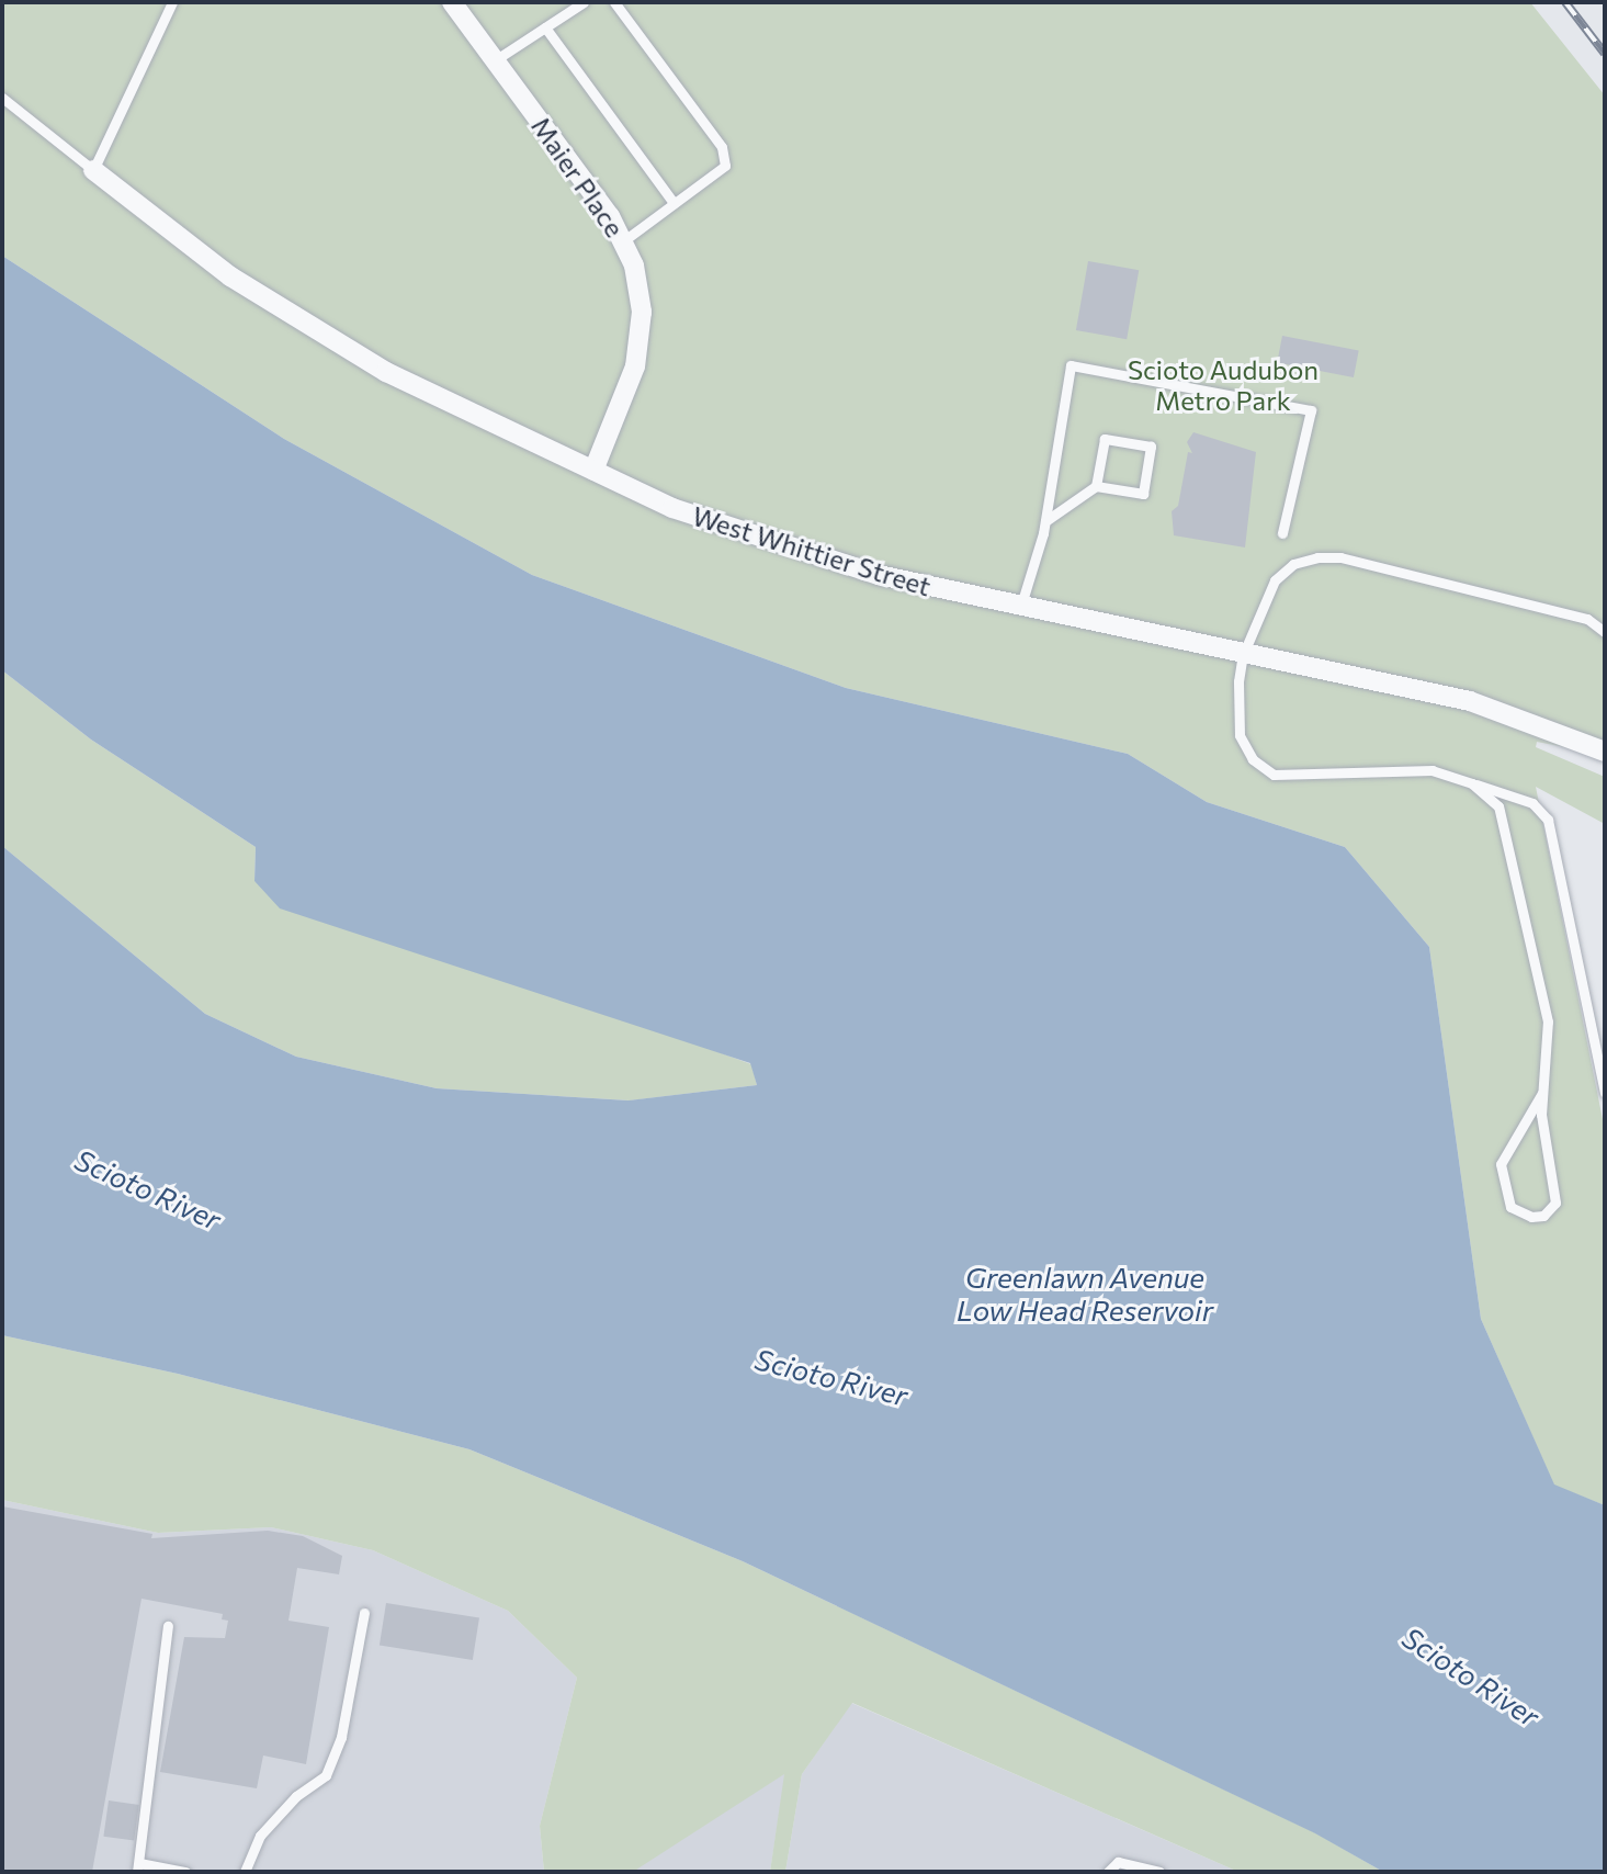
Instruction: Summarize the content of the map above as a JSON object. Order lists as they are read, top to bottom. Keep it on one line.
{"streets":{"street":["Maier Place","West Whittier Street"]},"crossings":[["Maier Place","West Whittier Street"]],"water":["Scioto River","Greenlawn Avenue Low Head Reservoir"],"parks":["Scioto Audubon Metro Park"]}
